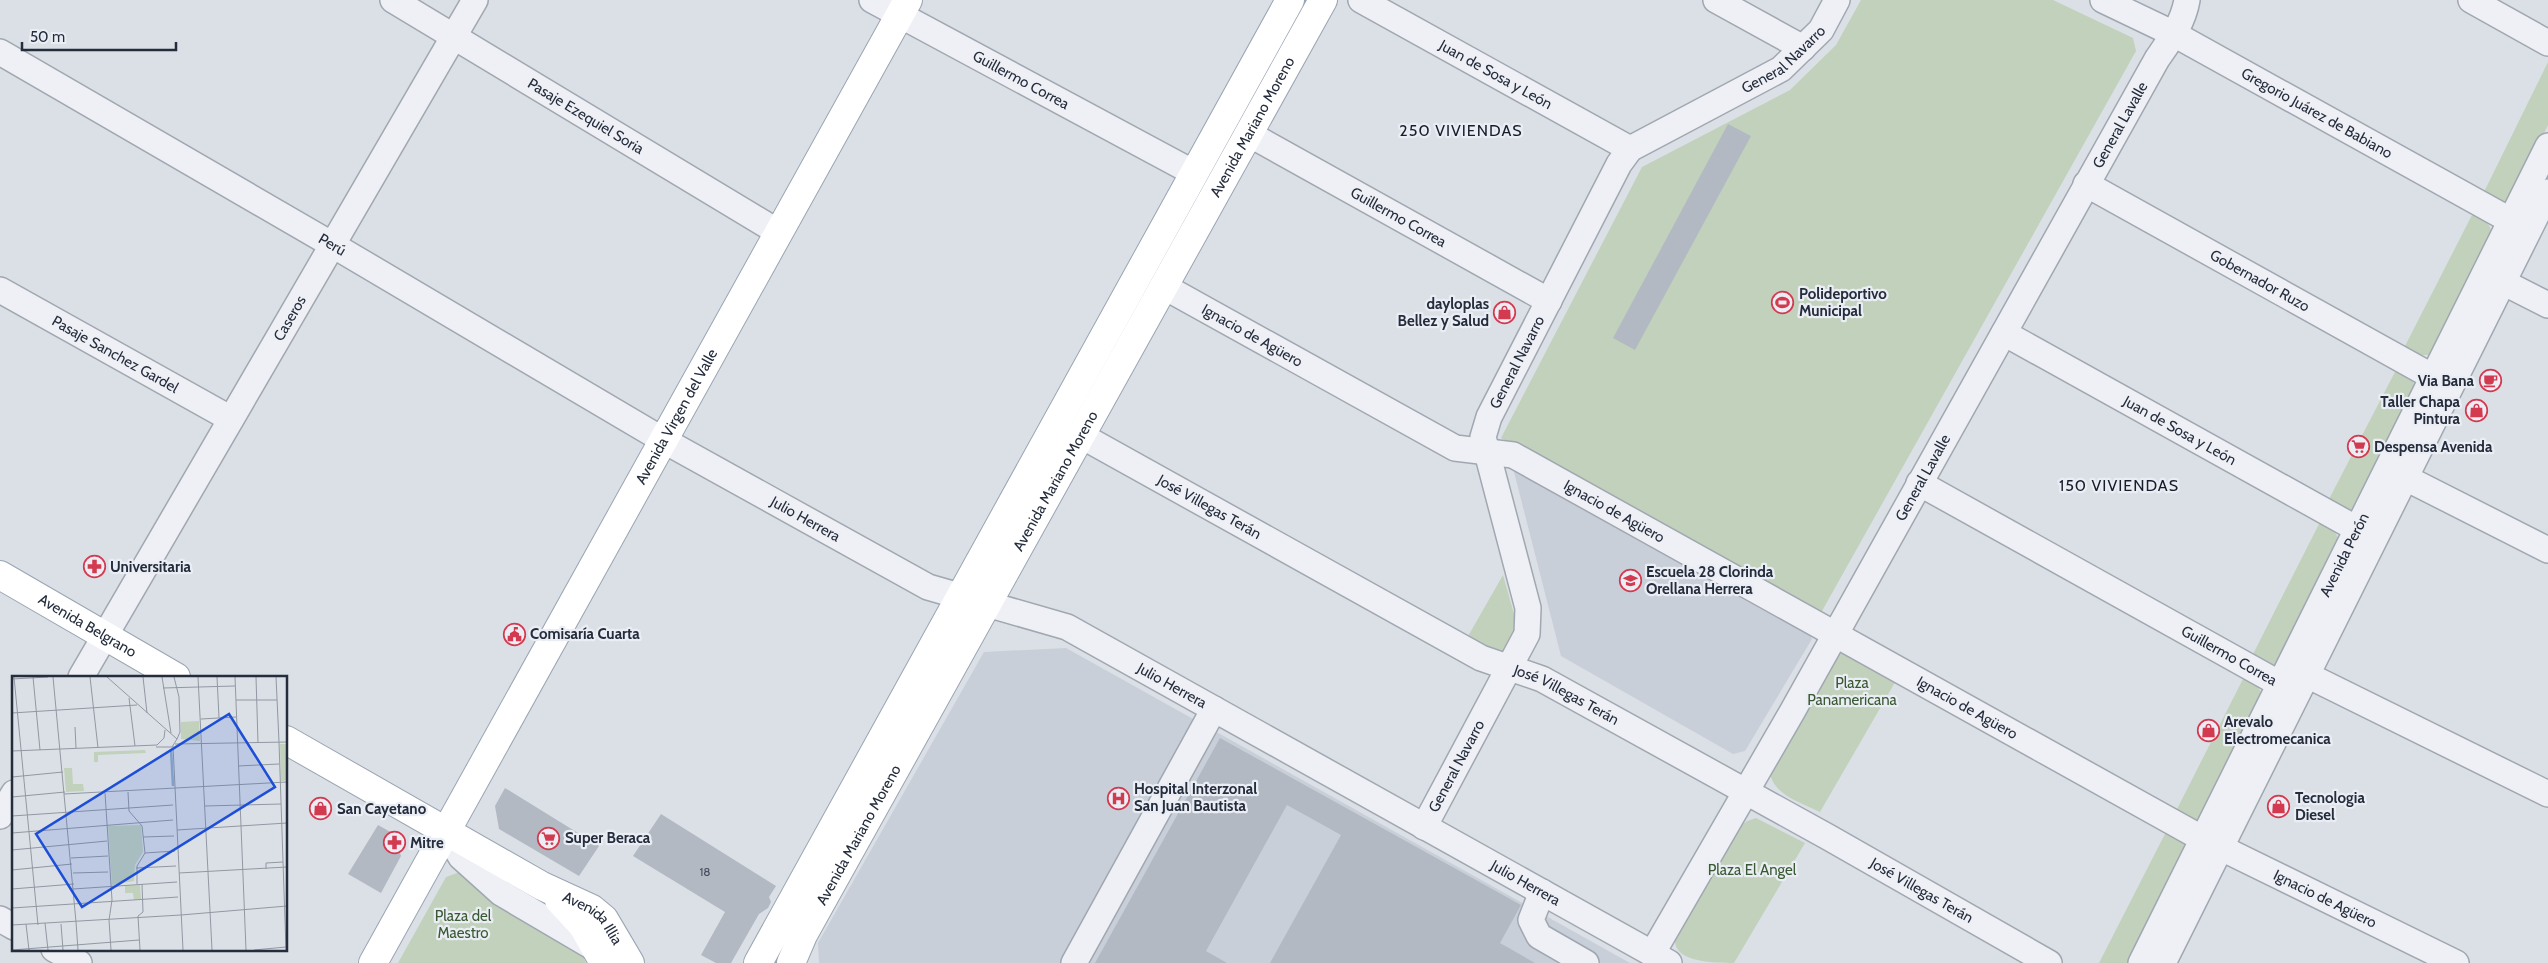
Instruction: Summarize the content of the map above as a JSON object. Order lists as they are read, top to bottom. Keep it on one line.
{"streets":{"main road":["Avenida Mariano Moreno","Avenida Virgen del Valle","Avenida Belgrano","Avenida Illia"],"street":["General Navarro","Juan de Sosa y León","Guillermo Correa","Gregorio Juárez de Babiano","Pasaje Ezequiel Soria","General Lavalle","Perú","Gobernador Ruzo","Caseros","Ignacio de Agüero","Pasaje Sanchez Gardel","José Villegas Terán","Julio Herrera","Avenida Perón"]},"crossings":[["General Navarro","Juan de Sosa y León"],["General Navarro","Guillermo Correa"],["General Navarro","Ignacio de Agüero"],["General Navarro","José Villegas Terán"],["General Navarro","Julio Herrera"],["Juan de Sosa y León","General Lavalle"],["Juan de Sosa y León","Avenida Perón"],["Guillermo Correa","General Lavalle"],["Guillermo Correa","Avenida Mariano Moreno"],["Guillermo Correa","Avenida Virgen del Valle"],["Guillermo Correa","Avenida Perón"],["Gregorio Juárez de Babiano","General Lavalle"],["Gregorio Juárez de Babiano","Avenida Perón"],["Pasaje Ezequiel Soria","Caseros"],["Pasaje Ezequiel Soria","Avenida Virgen del Valle"],["General Lavalle","Gobernador Ruzo"],["General Lavalle","Ignacio de Agüero"],["General Lavalle","José Villegas Terán"],["General Lavalle","Julio Herrera"],["Avenida Mariano Moreno","Ignacio de Agüero"],["Avenida Mariano Moreno","José Villegas Terán"],["Avenida Mariano Moreno","Julio Herrera"],["Perú","Caseros"],["Perú","Avenida Virgen del Valle"],["Perú","Julio Herrera"],["Gobernador Ruzo","Avenida Perón"],["Caseros","Pasaje Sanchez Gardel"],["Caseros","Avenida Belgrano"],["Ignacio de Agüero","Avenida Perón"],["Avenida Virgen del Valle","Julio Herrera"],["Avenida Virgen del Valle","Avenida Illia"]],"districts":["250 VIVIENDAS","150 VIVIENDAS"],"parks":["Plaza Panamericana","Plaza El Angel","Plaza del Maestro"],"places":{"sports":["Polideportivo Municipal"],"shop":["dayloplas Bellez y Salud","Taller Chapa Pintura","Arevalo Electromecanica","Tecnologia Diesel","San Cayetano"],"cafe":["Via Bana"],"supermarket":["Despensa Avenida","Super Beraca"],"pharmacy":["Universitaria","Mitre"],"school or university":["Escuela 28 Clorinda Orellana Herrera"],"public building":["Comisaría Cuarta"],"hospital":["Hospital Interzonal San Juan Bautista"]},"house_numbers":["18"],"scale_bar":"50 m"}
